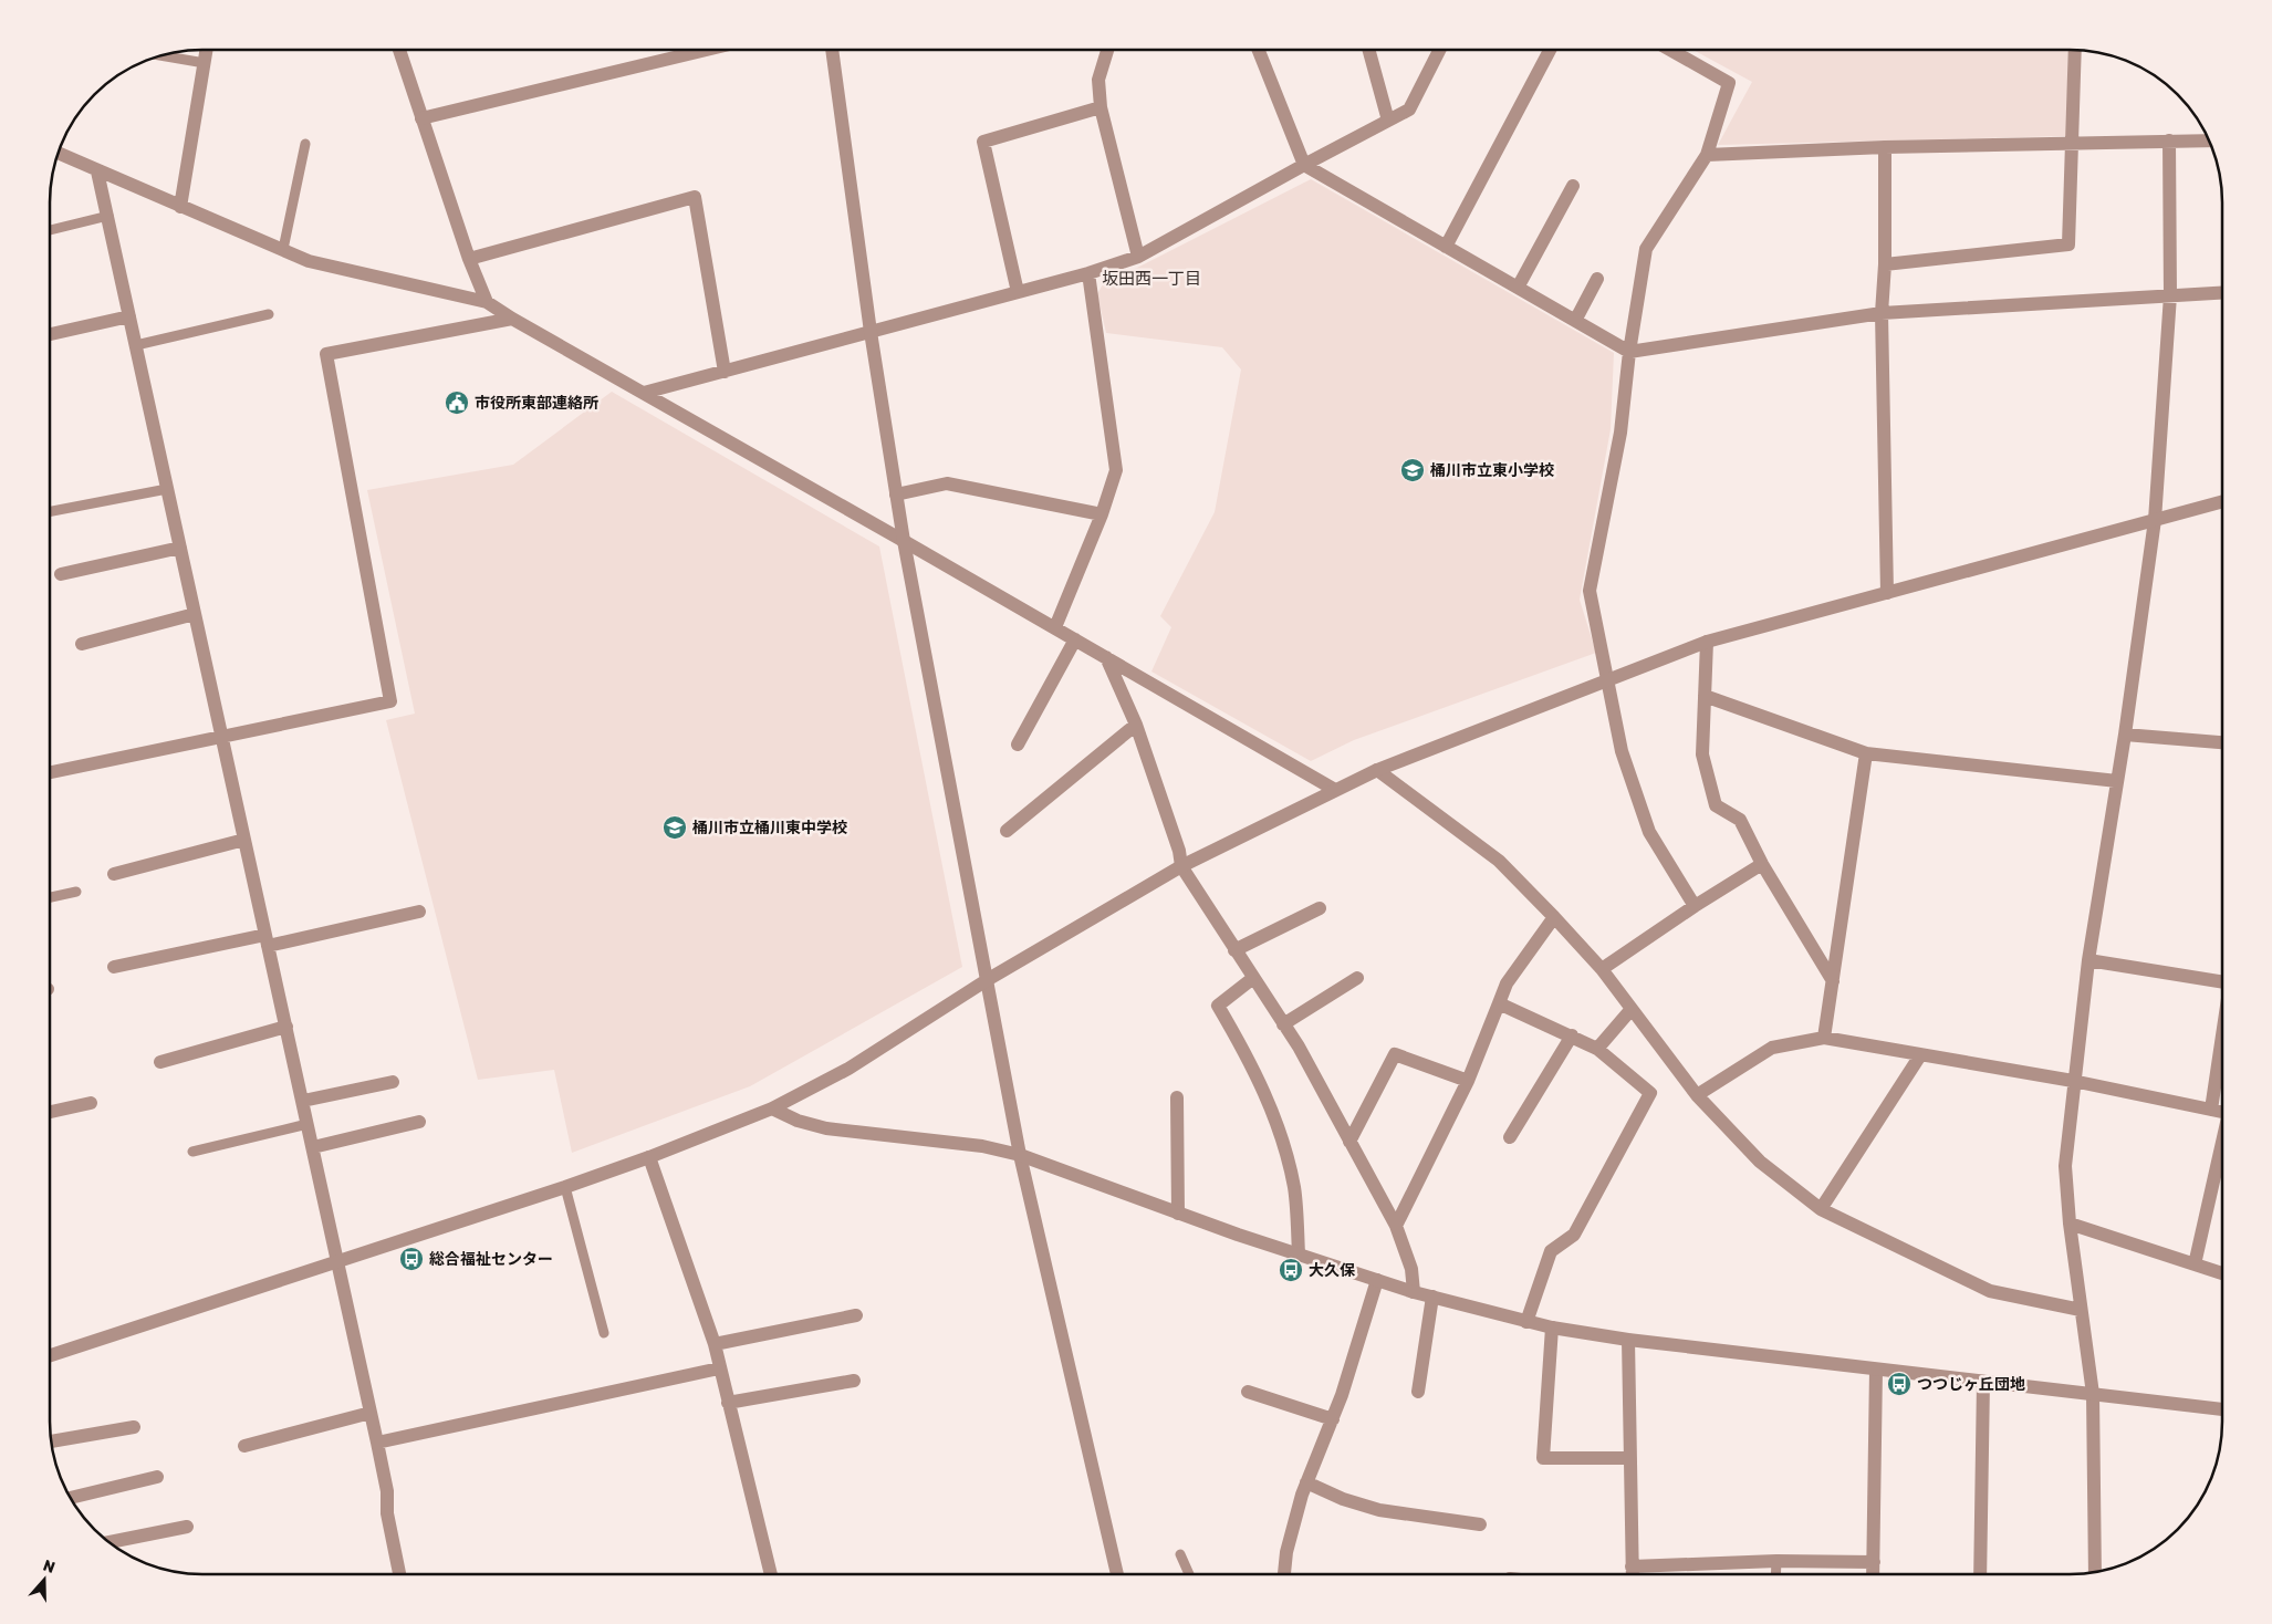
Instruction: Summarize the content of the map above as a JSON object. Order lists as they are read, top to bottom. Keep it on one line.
{"districts":["坂田西一丁目"],"places":{"public building":["市役所東部連絡所"],"school or university":["桶川市立東小学校","桶川市立桶川東中学校"],"bus stop":["総合福祉センター","大久保","つつじヶ丘団地"]},"north":"top"}
